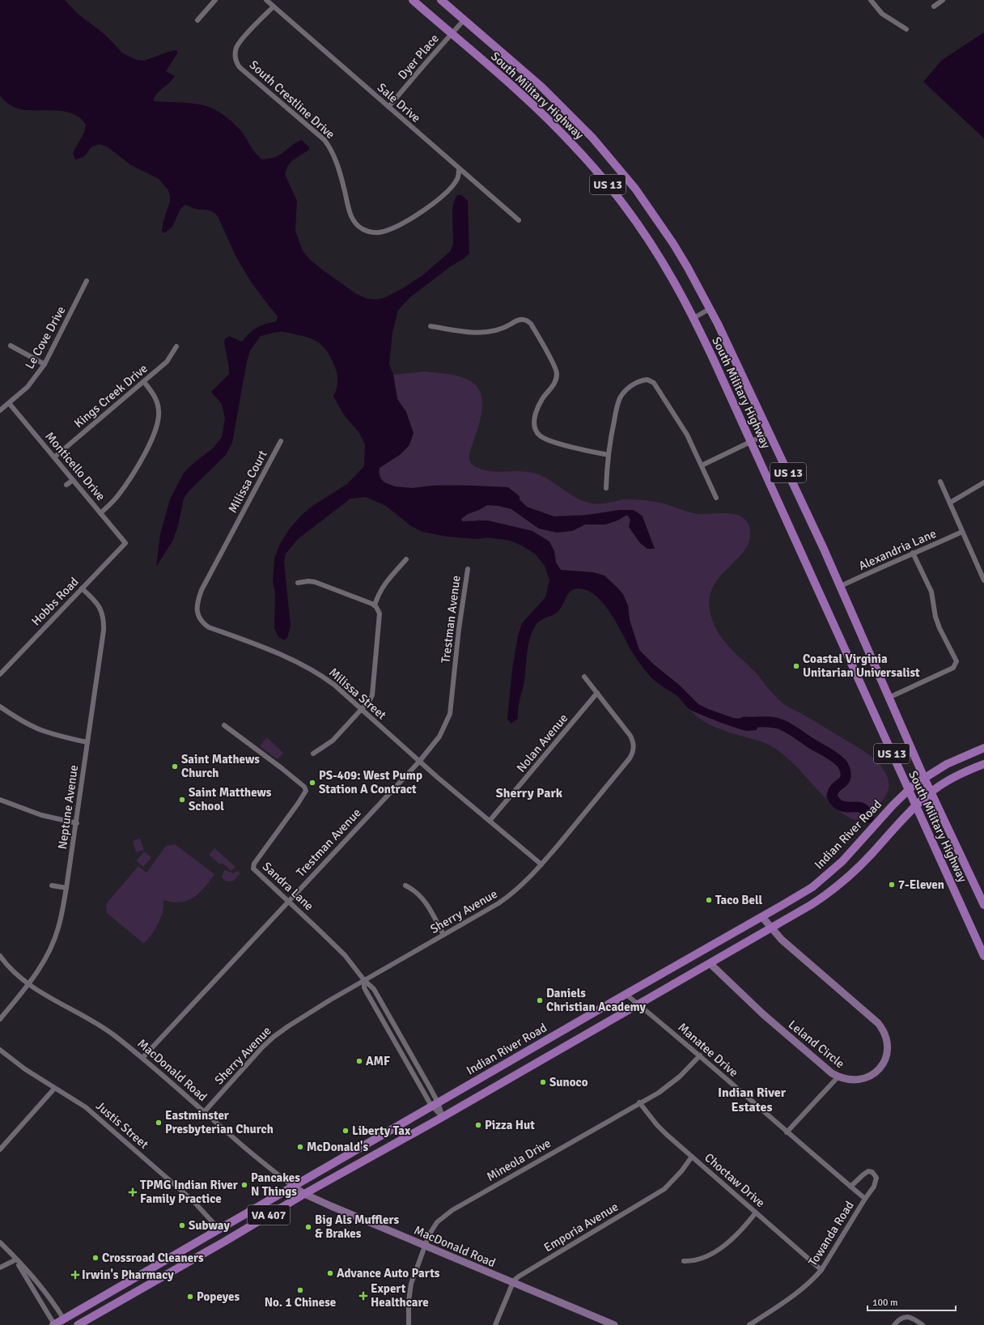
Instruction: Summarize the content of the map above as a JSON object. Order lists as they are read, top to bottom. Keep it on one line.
{"streets":{"main road":["South Military Highway","US 13","Indian River Road","VA 407"],"street":["Dyer Place","South Crestline Drive","Sale Drive","Le Cove Drive","Kings Creek Drive","Monticello Drive","Milissa Court","Alexandria Lane","Hobbs Road","Trestman Avenue","Milissa Street","Nolan Avenue","Neptune Avenue","Sandra Lane","Sherry Avenue","Leland Circle","Manatee Drive","MacDonald Road","Justis Street","Mineola Drive","Choctaw Drive","Emporia Avenue","Towanda Road"]},"crossings":[["Dyer Place","South Military Highway"],["Dyer Place","Sale Drive"],["South Military Highway","Alexandria Lane"],["South Military Highway","Indian River Road"],["South Crestline Drive","Sale Drive"],["Le Cove Drive","Monticello Drive"],["Kings Creek Drive","Monticello Drive"],["Monticello Drive","Hobbs Road"],["Milissa Court","Milissa Street"],["Hobbs Road","Neptune Avenue"],["Trestman Avenue","Milissa Street"],["Trestman Avenue","Sandra Lane"],["Trestman Avenue","MacDonald Road"],["Milissa Street","Nolan Avenue"],["Milissa Street","Sherry Avenue"],["Nolan Avenue","Sherry Avenue"],["Neptune Avenue","MacDonald Road"],["Indian River Road","Sandra Lane"],["Indian River Road","Leland Circle"],["Indian River Road","Manatee Drive"],["Indian River Road","MacDonald Road"],["Indian River Road","Justis Street"],["Sandra Lane","Sherry Avenue"],["Sherry Avenue","MacDonald Road"],["Manatee Drive","Mineola Drive"],["Manatee Drive","Towanda Road"],["MacDonald Road","Mineola Drive"],["MacDonald Road","VA 407"],["MacDonald Road","Emporia Avenue"],["Mineola Drive","Choctaw Drive"],["Choctaw Drive","Emporia Avenue"],["Choctaw Drive","Towanda Road"]],"districts":["Sherry Park","Indian River Estates"],"places":{"other":["Coastal Virginia Unitarian Universalist","Saint Mathews Church","PS-409: West Pump Station A Contract","Saint Matthews School","7-Eleven","Taco Bell","Daniels Christian Academy","AMF","Sunoco","Eastminster Presbyterian Church","Pizza Hut","Liberty Tax","McDonald's","Pancakes N Things","Subway","Big Als Mufflers & Brakes","Crossroad Cleaners","Advance Auto Parts","No. 1 Chinese","Popeyes"],"health":["TPMG Indian River Family Practice","Irwin's Pharmacy","Expert Healthcare"]},"scale_bar":"100 m"}
